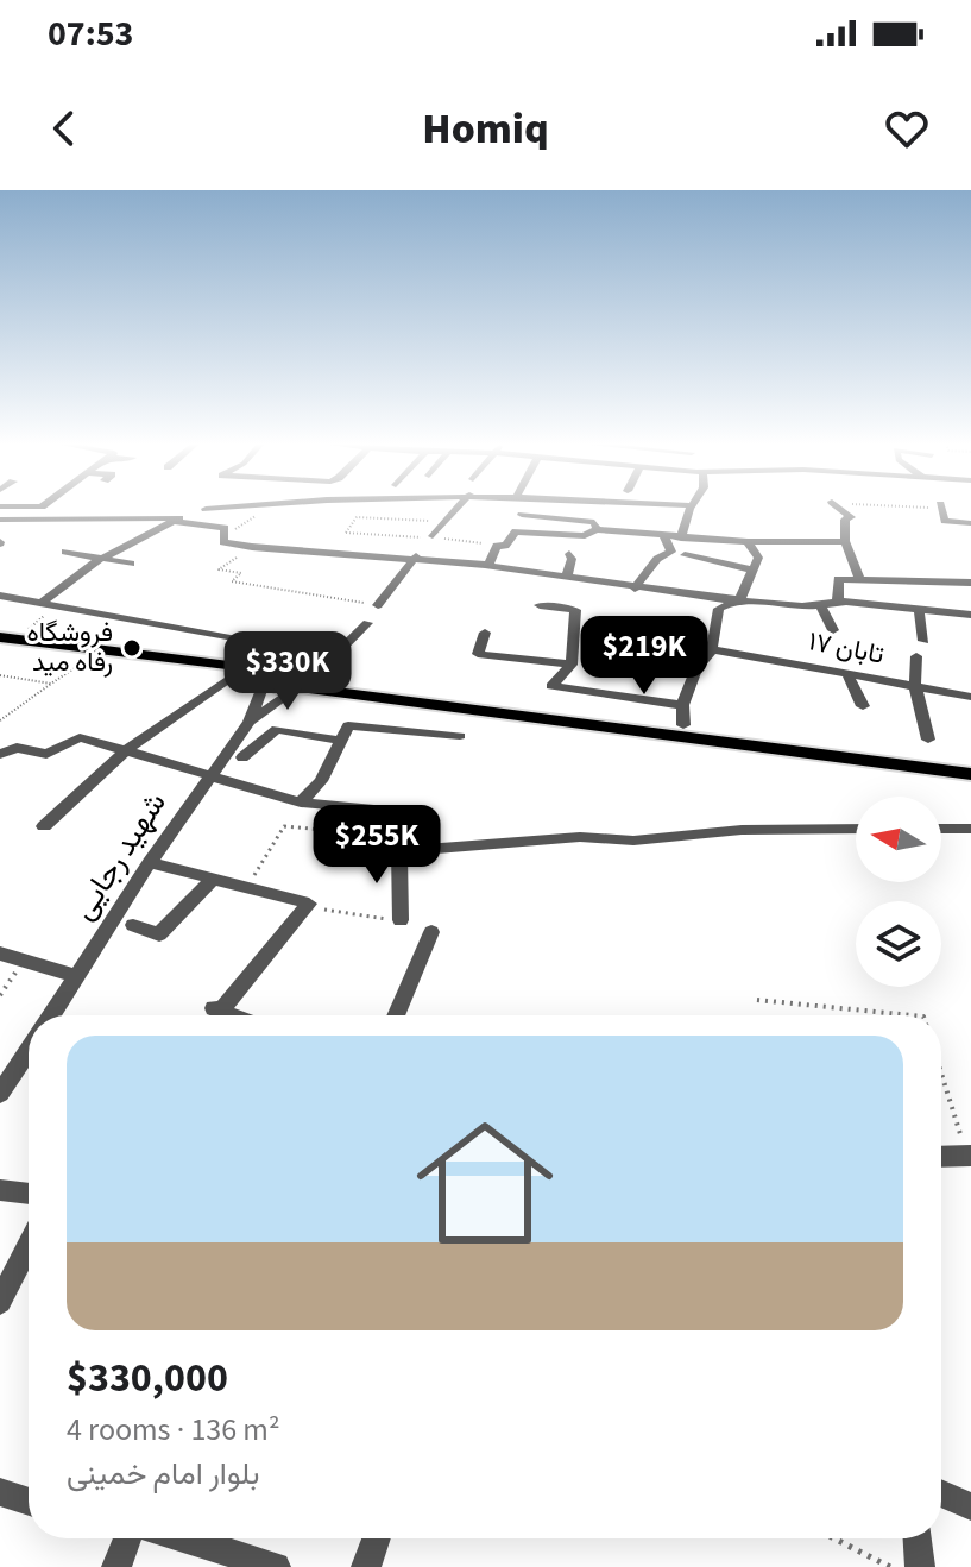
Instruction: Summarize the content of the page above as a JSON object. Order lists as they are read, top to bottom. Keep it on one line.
{"streets":{"street":["تابان ۱۷","شهید رجایی"]},"places":["فروشگاه رفاه مید"],"north":"left","page":{"status":"07:53","header":"Homiq","price":["$219K","$330K","$255K"],"list":[{"name":"$330,000","note":"4 rooms · 136 m² · بلوار امام خمینی"}]}}
